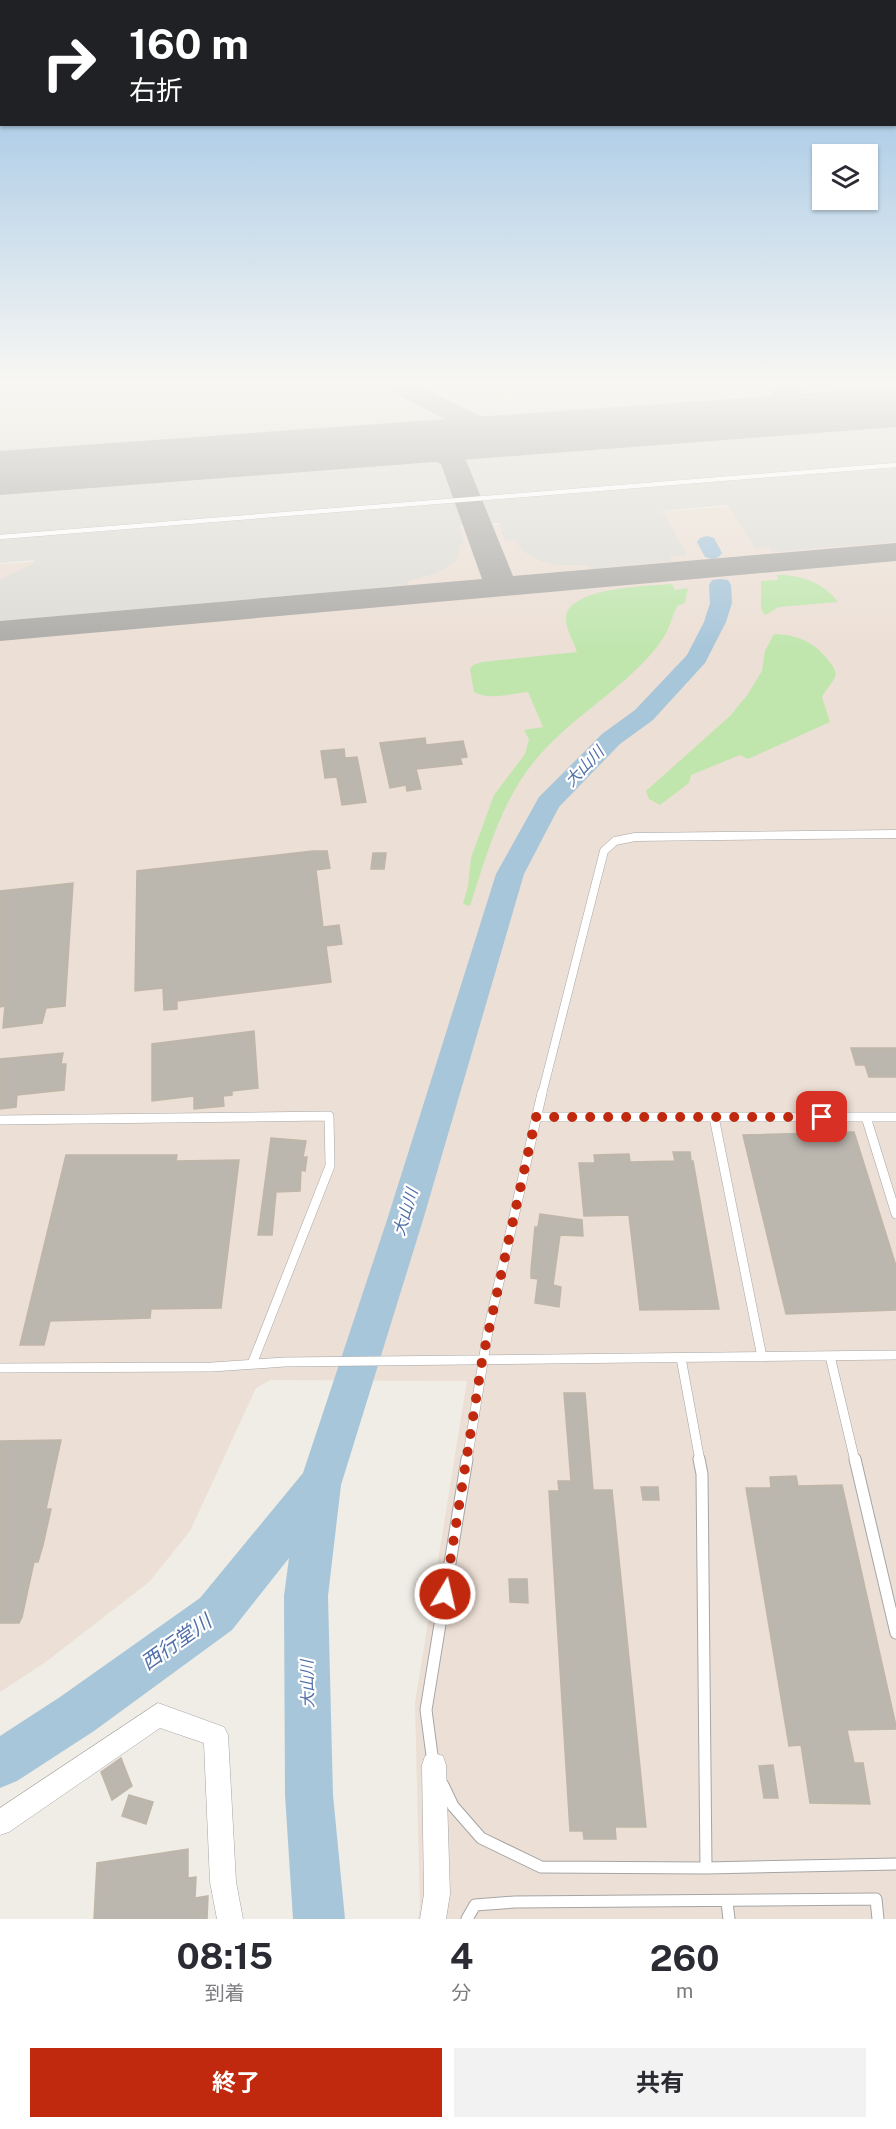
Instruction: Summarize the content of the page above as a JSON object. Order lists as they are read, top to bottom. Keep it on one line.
{"water":["大山川","西行堂川"],"page":{"turn":["160 m","右折"],"eta":["08:15","到着","4","分","260","m"],"buttons":["終了","共有"]}}
